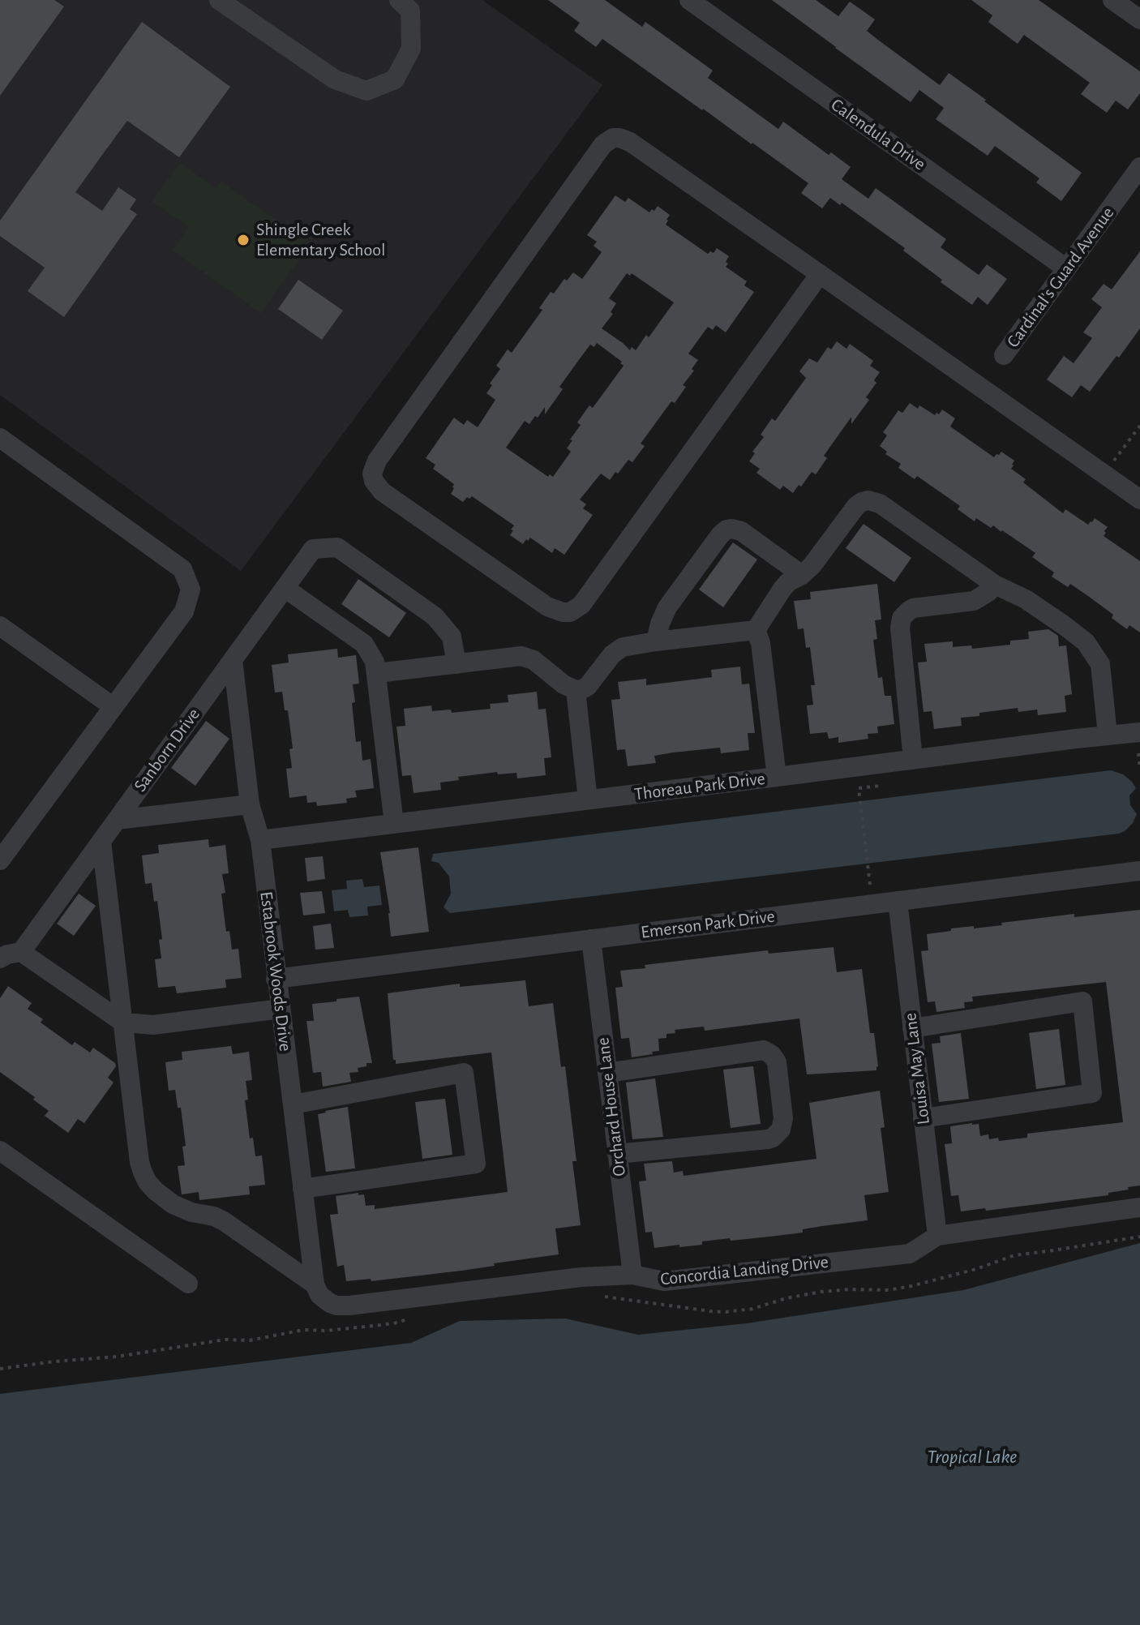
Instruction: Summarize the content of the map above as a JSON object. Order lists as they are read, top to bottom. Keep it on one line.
{"streets":{"street":["Calendula Drive","Cardinal's Guard Avenue","Sanborn Drive","Thoreau Park Drive","Emerson Park Drive","Estabrook Woods Drive","Louisa May Lane","Orchard House Lane","Concordia Landing Drive"]},"crossings":[["Calendula Drive","Cardinal's Guard Avenue"],["Sanborn Drive","Estabrook Woods Drive"],["Sanborn Drive","Concordia Landing Drive"],["Thoreau Park Drive","Estabrook Woods Drive"],["Emerson Park Drive","Estabrook Woods Drive"],["Emerson Park Drive","Louisa May Lane"],["Emerson Park Drive","Orchard House Lane"],["Estabrook Woods Drive","Concordia Landing Drive"],["Louisa May Lane","Concordia Landing Drive"],["Orchard House Lane","Concordia Landing Drive"]],"water":["Tropical Lake"],"places":["Shingle Creek Elementary School"]}
